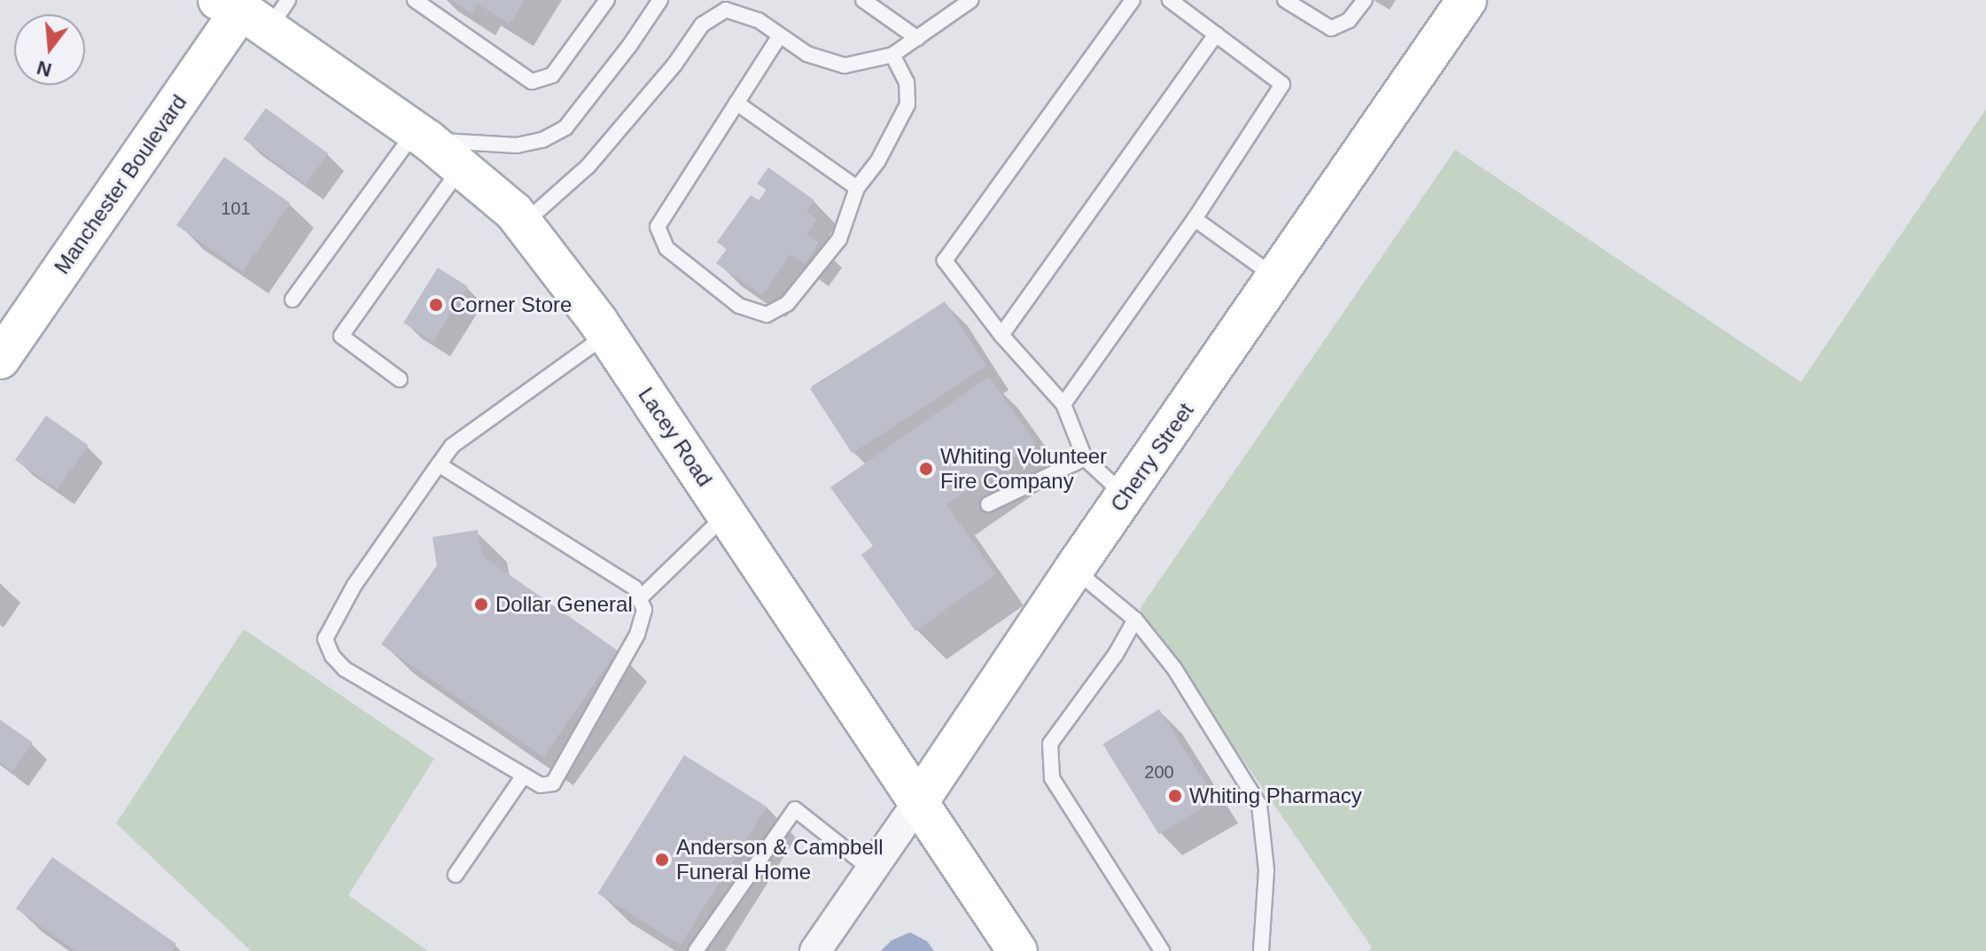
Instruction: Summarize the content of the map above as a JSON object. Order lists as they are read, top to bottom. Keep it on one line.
{"streets":{"street":["Manchester Boulevard","Lacey Road","Cherry Street"]},"crossings":[["Manchester Boulevard","Lacey Road"],["Lacey Road","Cherry Street"]],"places":["Corner Store","Whiting Volunteer Fire Company","Dollar General","Whiting Pharmacy","Anderson & Campbell Funeral Home"],"house_numbers":["101","200"],"north":"bottom"}
